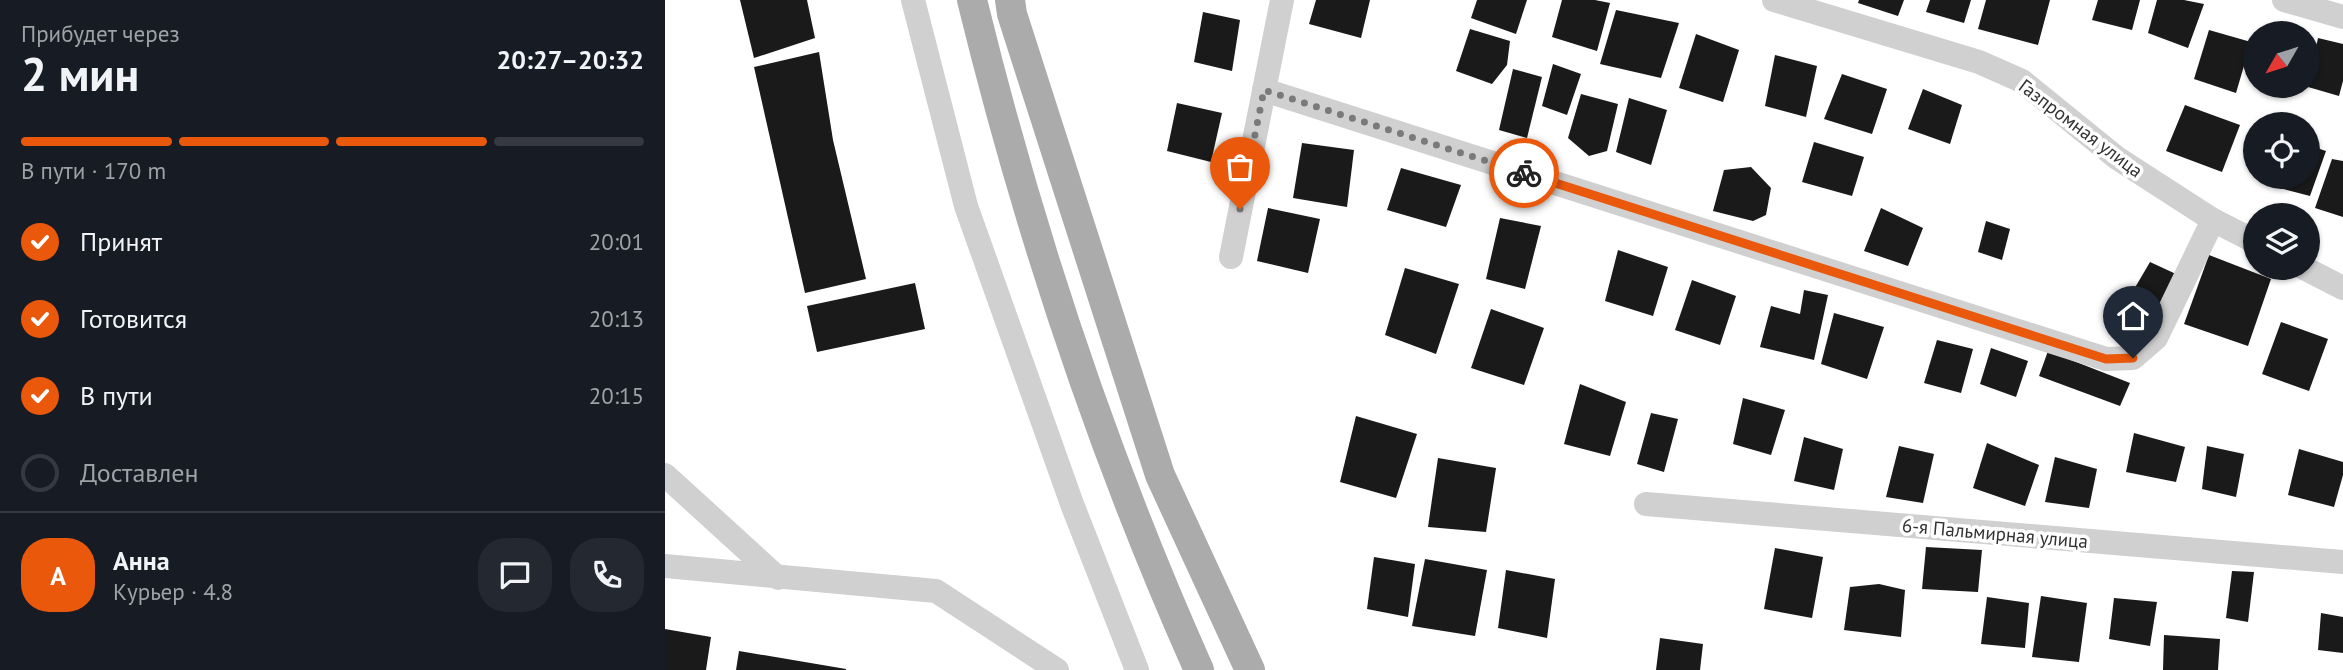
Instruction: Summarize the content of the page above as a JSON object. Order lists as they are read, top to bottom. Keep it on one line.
{"streets":{"street":["Газпромная улица","6-я Пальмирная улица"]},"north":"bottom left","page":{"heading":["2 мин","Прибудет через","20:27–20:32"],"panel":["Анна","Курьер · 4.8"],"bar":"В пути · 170 m","list":[["Принят","20:01"],["Готовится","20:13"],["В пути","20:15"],"Доставлен"],"round":"А"}}
